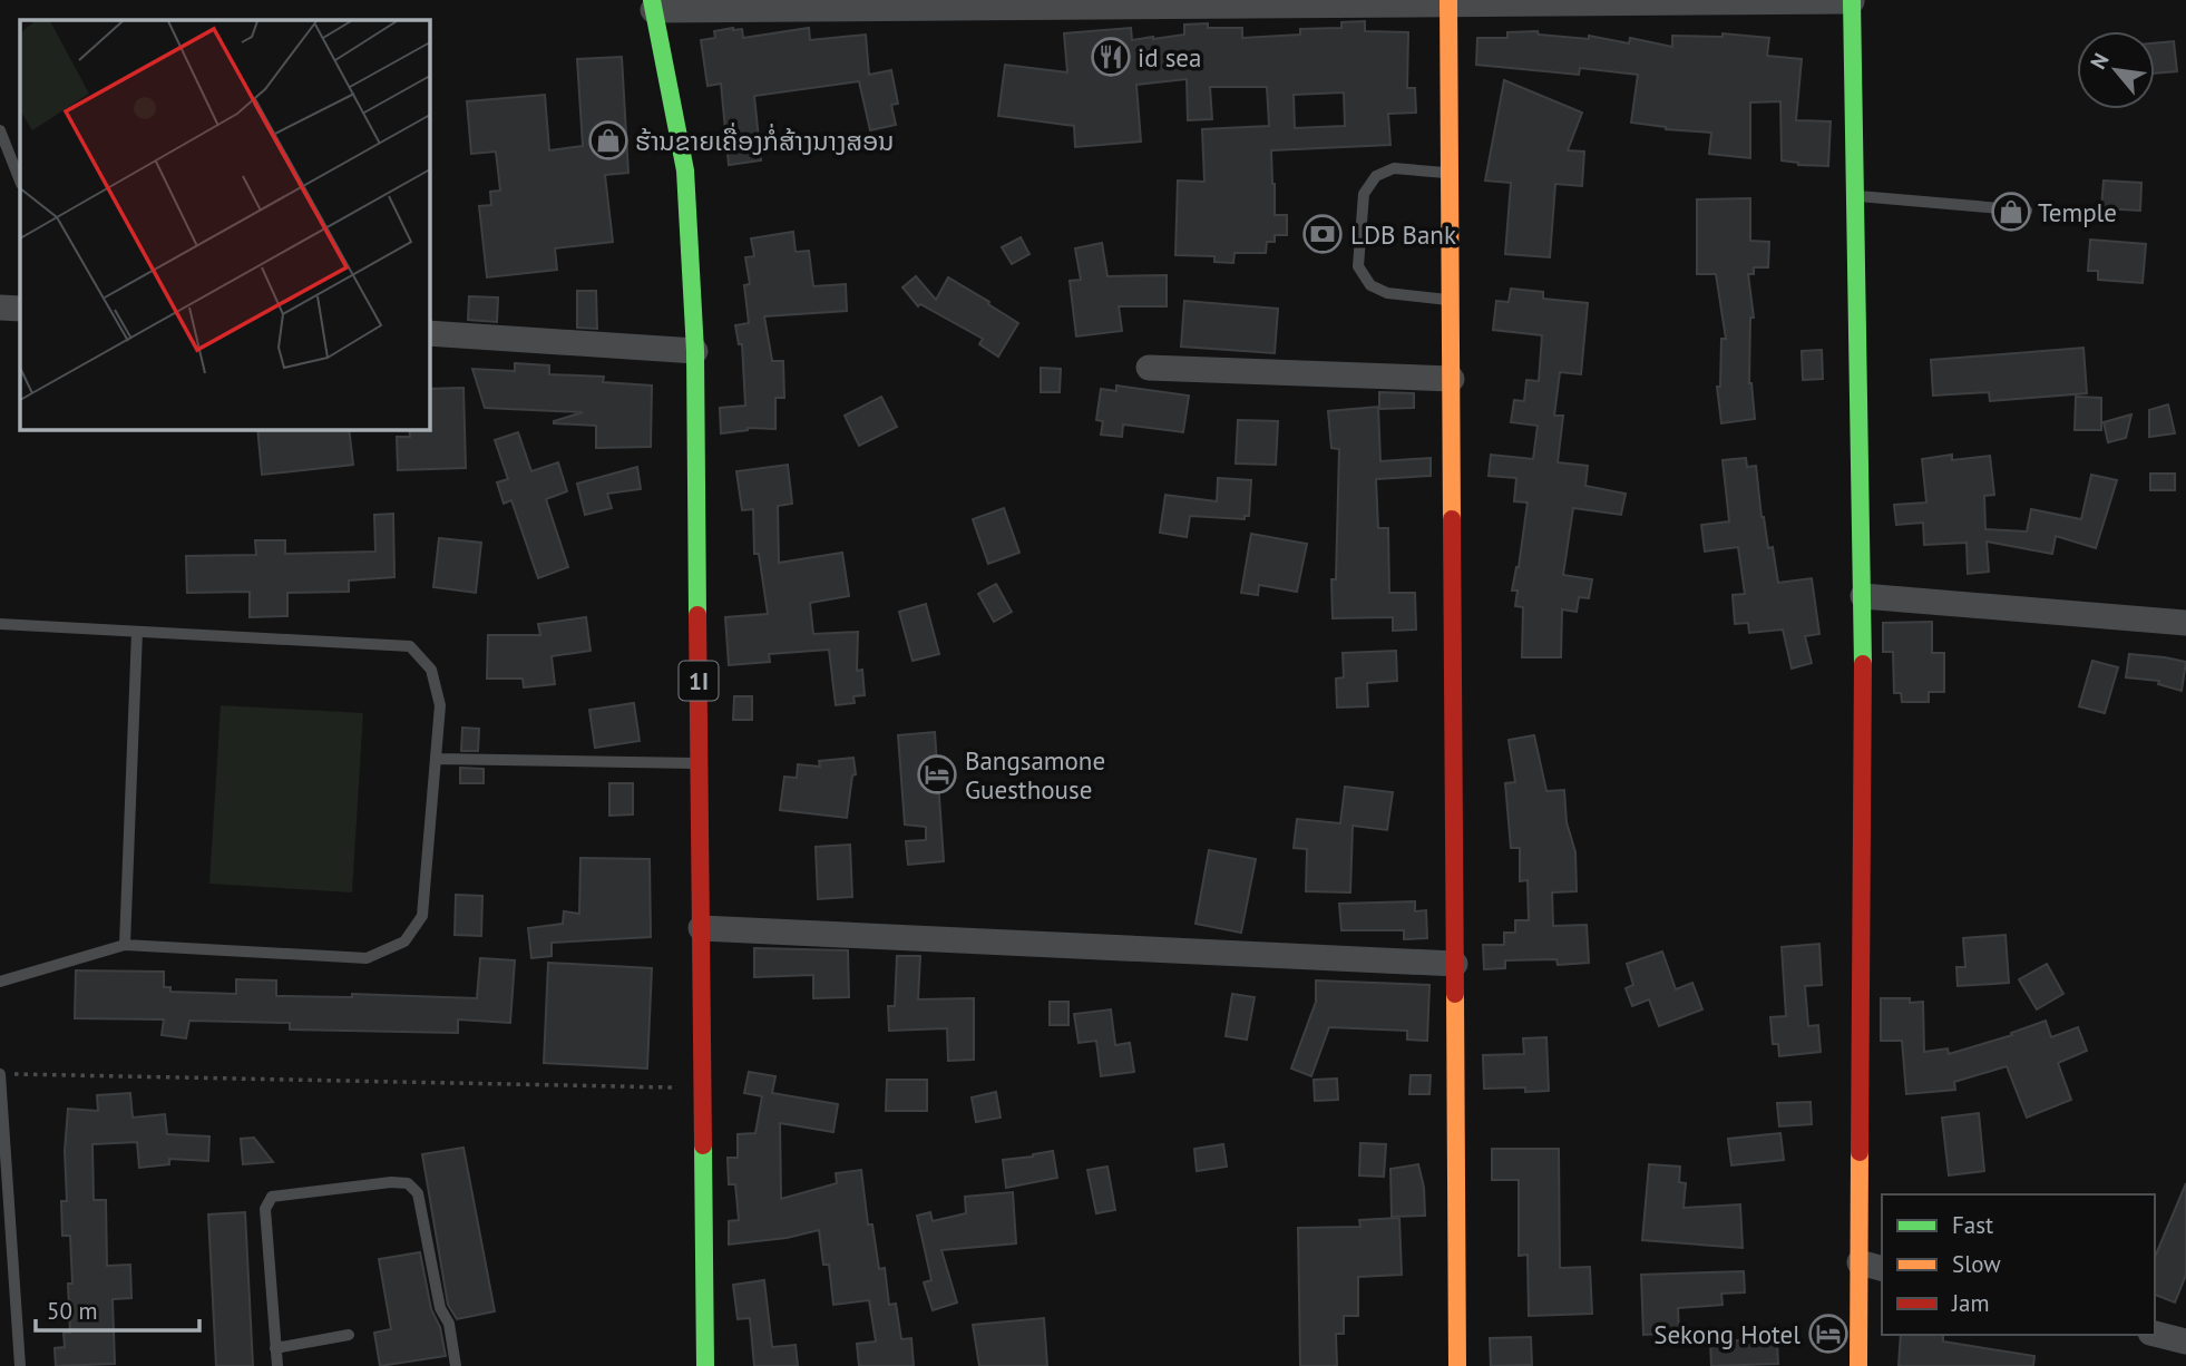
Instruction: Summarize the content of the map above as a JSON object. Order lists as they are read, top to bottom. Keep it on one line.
{"streets":{"main road":["1I"]},"places":{"restaurant":["id sea"],"shop":["ຮ້ານຂາຍເຄື່ອງກໍ່ສ້າງນາງສອນ","Temple"],"bank":["LDB Bank"],"hotel":["Bangsamone Guesthouse","Sekong Hotel"]},"legend":["Fast","Slow","Jam"],"scale_bar":"50 m","north":"top left"}
